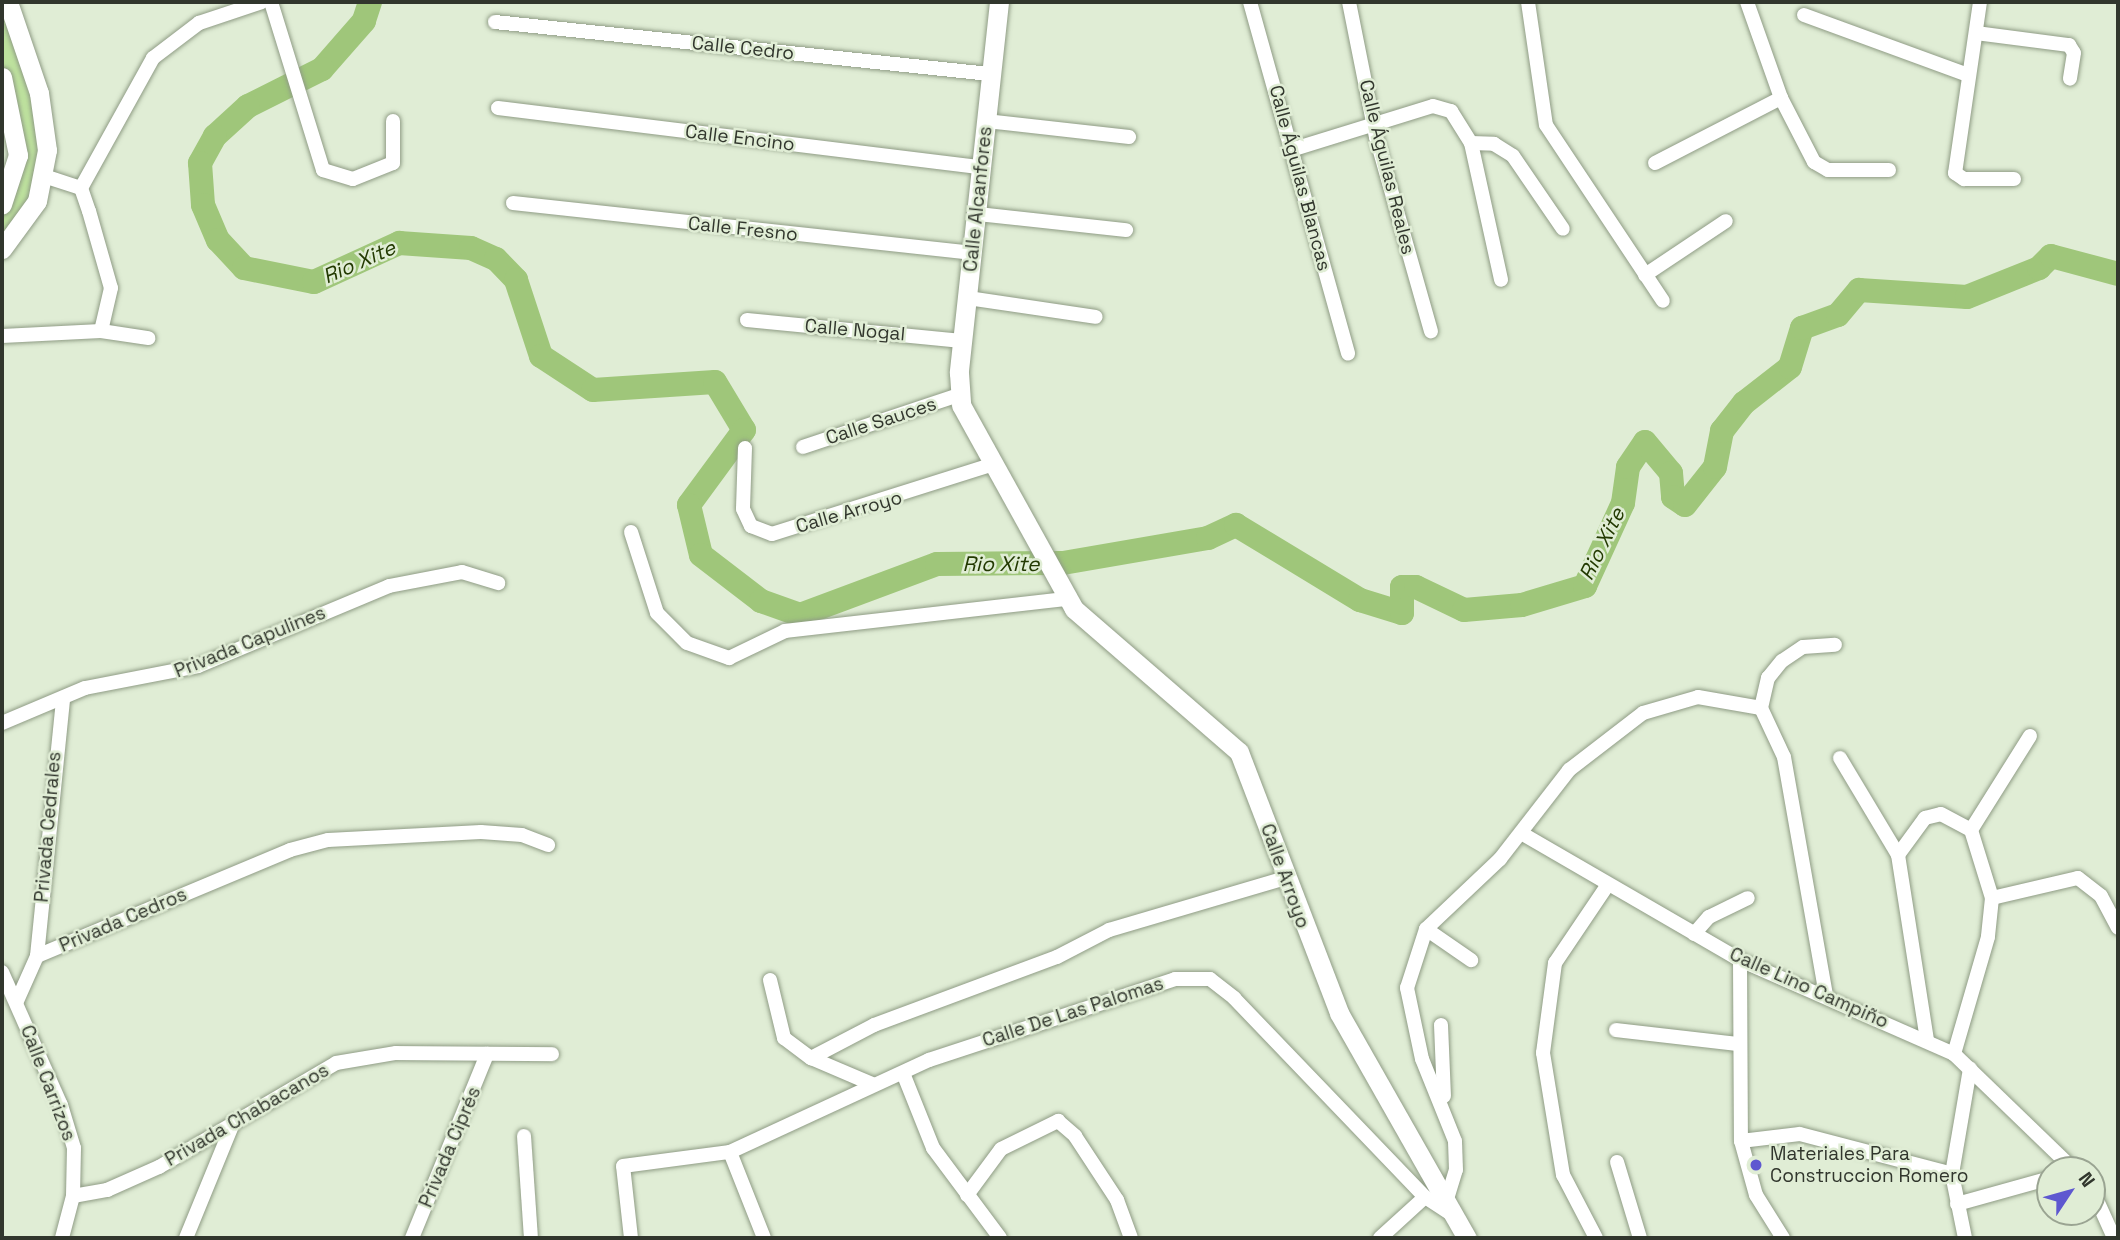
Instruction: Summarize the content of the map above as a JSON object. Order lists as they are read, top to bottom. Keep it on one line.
{"streets":{"street":["Calle Cedro","Calle Encino","Calle Águilas Reales","Calle Águilas Blancas","Calle Alcanfores","Calle Fresno","Calle Nogal","Calle Sauces","Calle Arroyo","Privada Capulines","Privada Cedrales","Privada Cedros","Calle Lino Campiño","Calle De Las Palomas","Calle Carrizos","Privada Chabacanos","Privada Ciprés"]},"crossings":[["Calle Cedro","Calle Alcanfores"],["Calle Encino","Calle Alcanfores"],["Calle Alcanfores","Calle Fresno"],["Calle Alcanfores","Calle Nogal"],["Calle Alcanfores","Calle Sauces"],["Calle Alcanfores","Calle Arroyo"],["Calle Sauces","Calle Arroyo"],["Calle Arroyo","Calle De Las Palomas"],["Privada Capulines","Privada Cedrales"],["Privada Cedrales","Privada Cedros"],["Privada Cedros","Calle Carrizos"],["Calle Carrizos","Privada Chabacanos"],["Privada Chabacanos","Privada Ciprés"]],"water":["Rio Xite"],"places":["Materiales Para Construccion Romero"],"north":"top right"}
